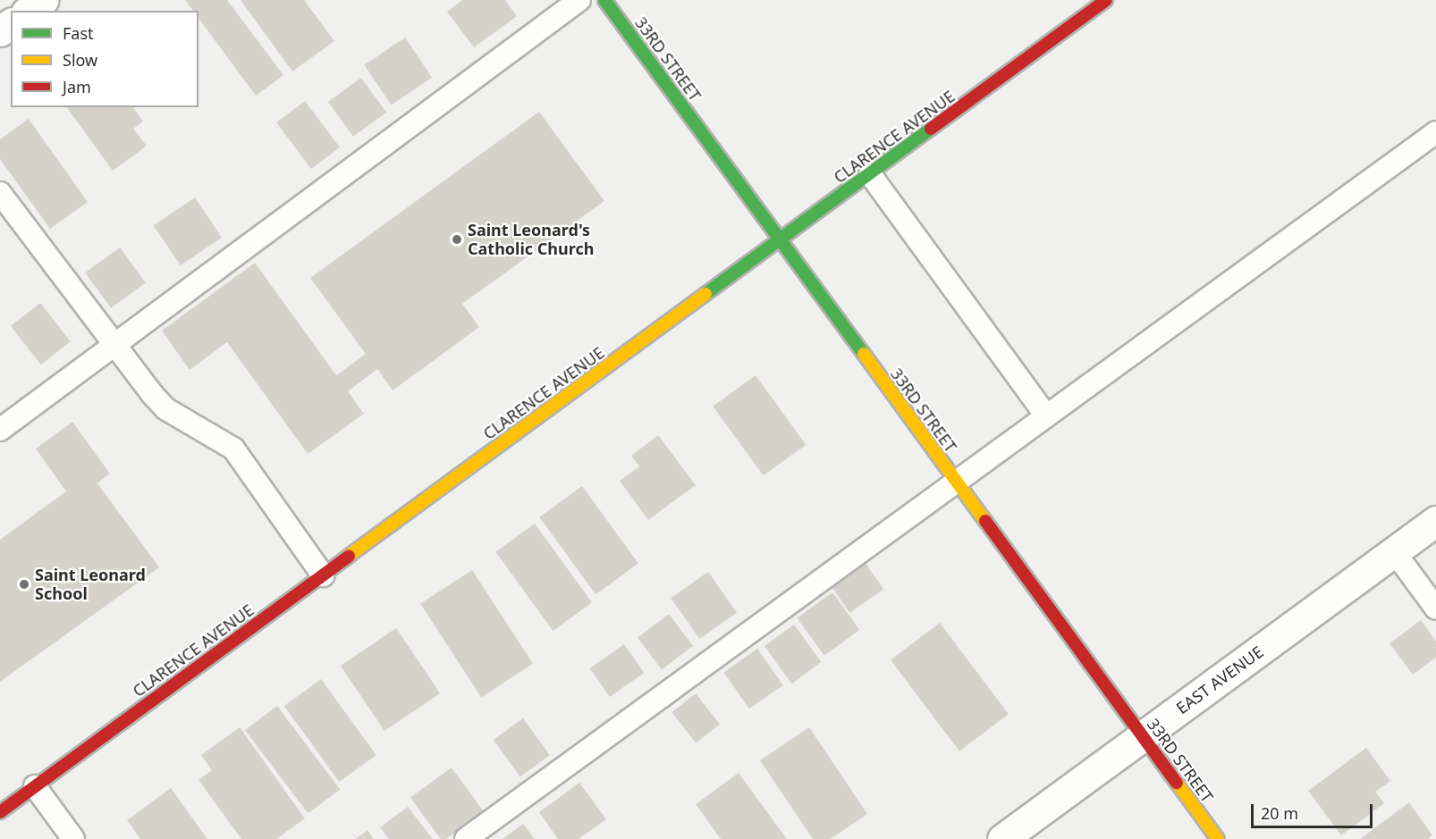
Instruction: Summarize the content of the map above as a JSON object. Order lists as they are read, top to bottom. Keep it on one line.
{"streets":{"street":["33RD STREET","CLARENCE AVENUE","EAST AVENUE"]},"crossings":[["33RD STREET","CLARENCE AVENUE"],["33RD STREET","EAST AVENUE"]],"places":["Saint Leonard's Catholic Church","Saint Leonard School"],"legend":["Fast","Slow","Jam"],"scale_bar":"20 m"}
